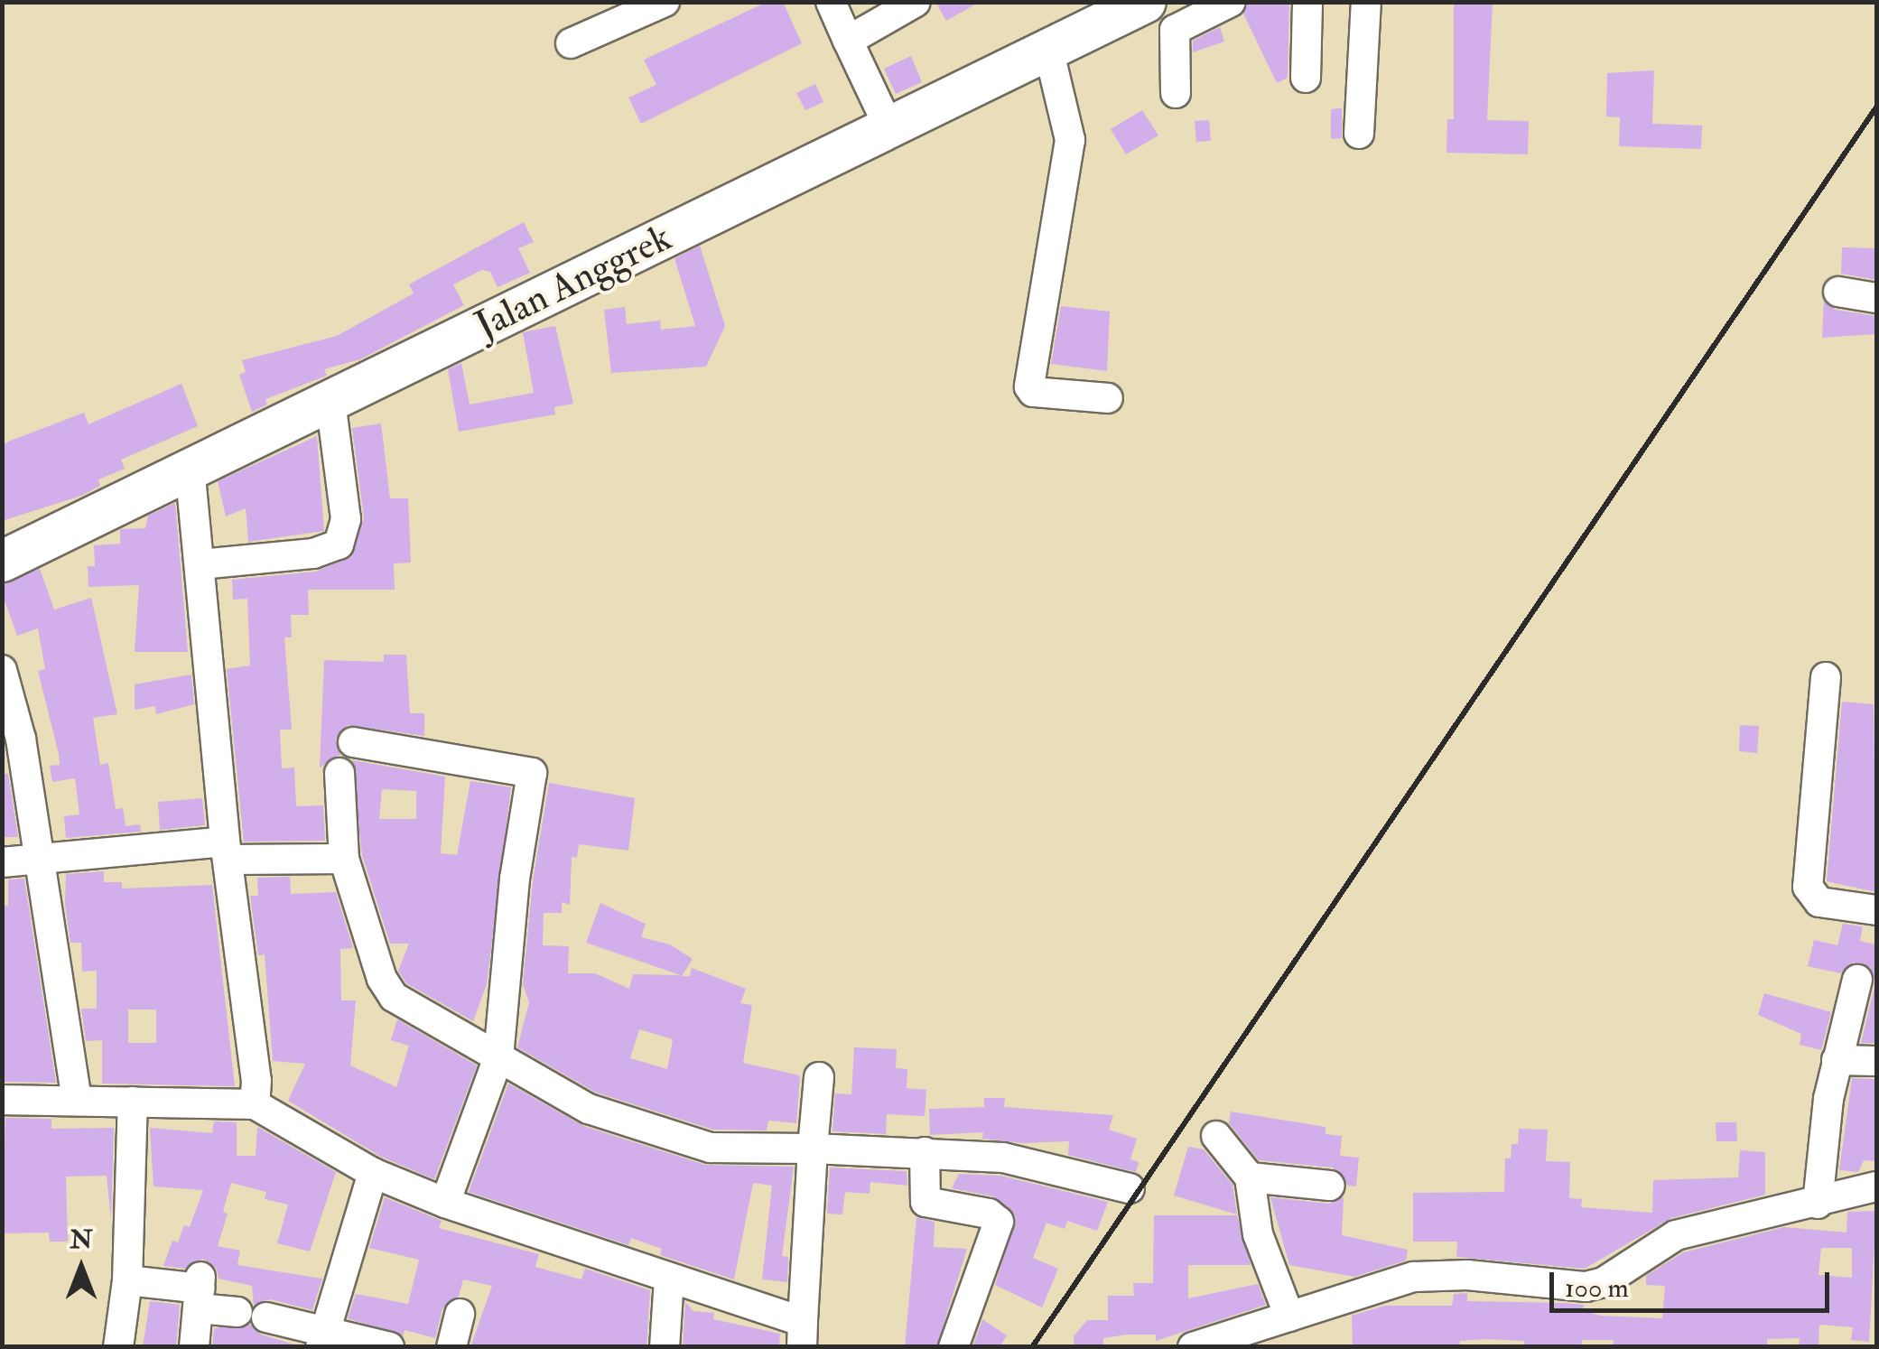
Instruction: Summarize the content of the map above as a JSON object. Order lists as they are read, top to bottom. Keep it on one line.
{"streets":{"highway":["Jalan Anggrek"]},"scale_bar":"100 m","north":"top"}
